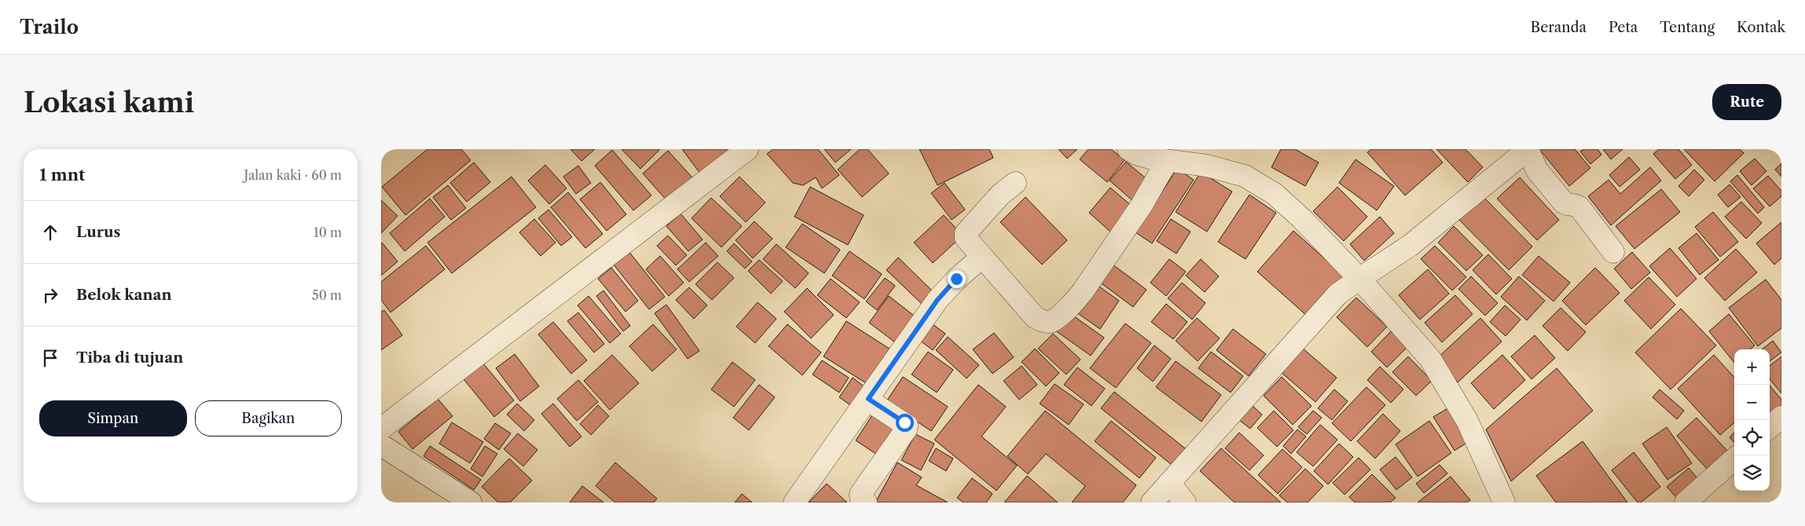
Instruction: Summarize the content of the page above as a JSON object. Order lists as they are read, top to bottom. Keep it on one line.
{"page":{"header":"Trailo","nav":["Beranda","Peta","Tentang","Kontak"],"buttons":["Rute",["Simpan","Bagikan"]],"title":"Lokasi kami","heading":["1 mnt","Jalan kaki · 60 m"],"list":[["Lurus","10 m"],["Belok kanan","50 m"],"Tiba di tujuan"],"map_buttons":["+","−"]}}
